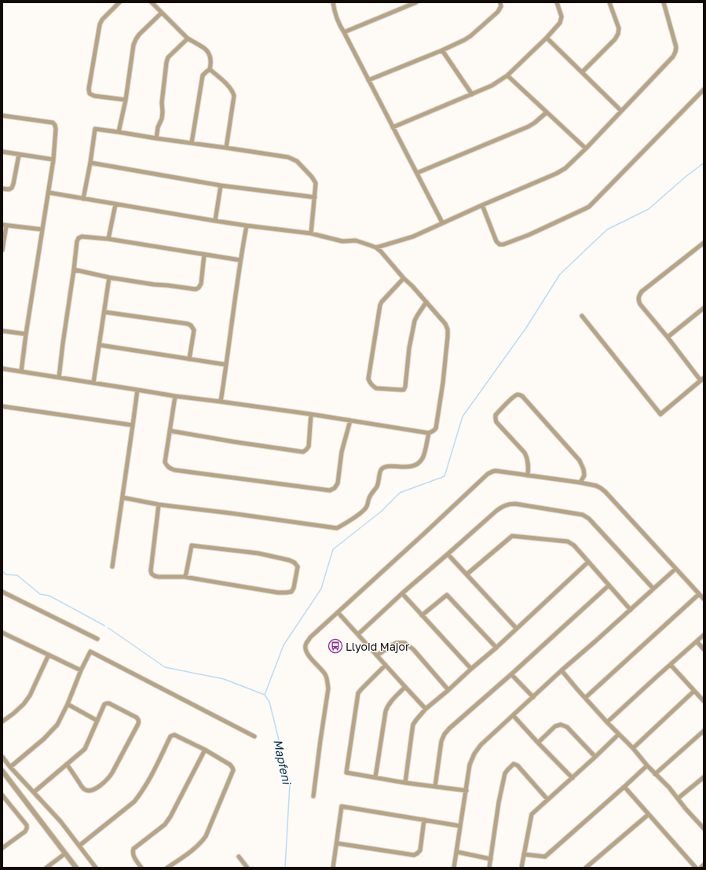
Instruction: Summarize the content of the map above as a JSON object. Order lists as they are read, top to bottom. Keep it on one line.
{"water":["Mapfeni"],"places":{"bus stop":["Llyoid Major"]}}
